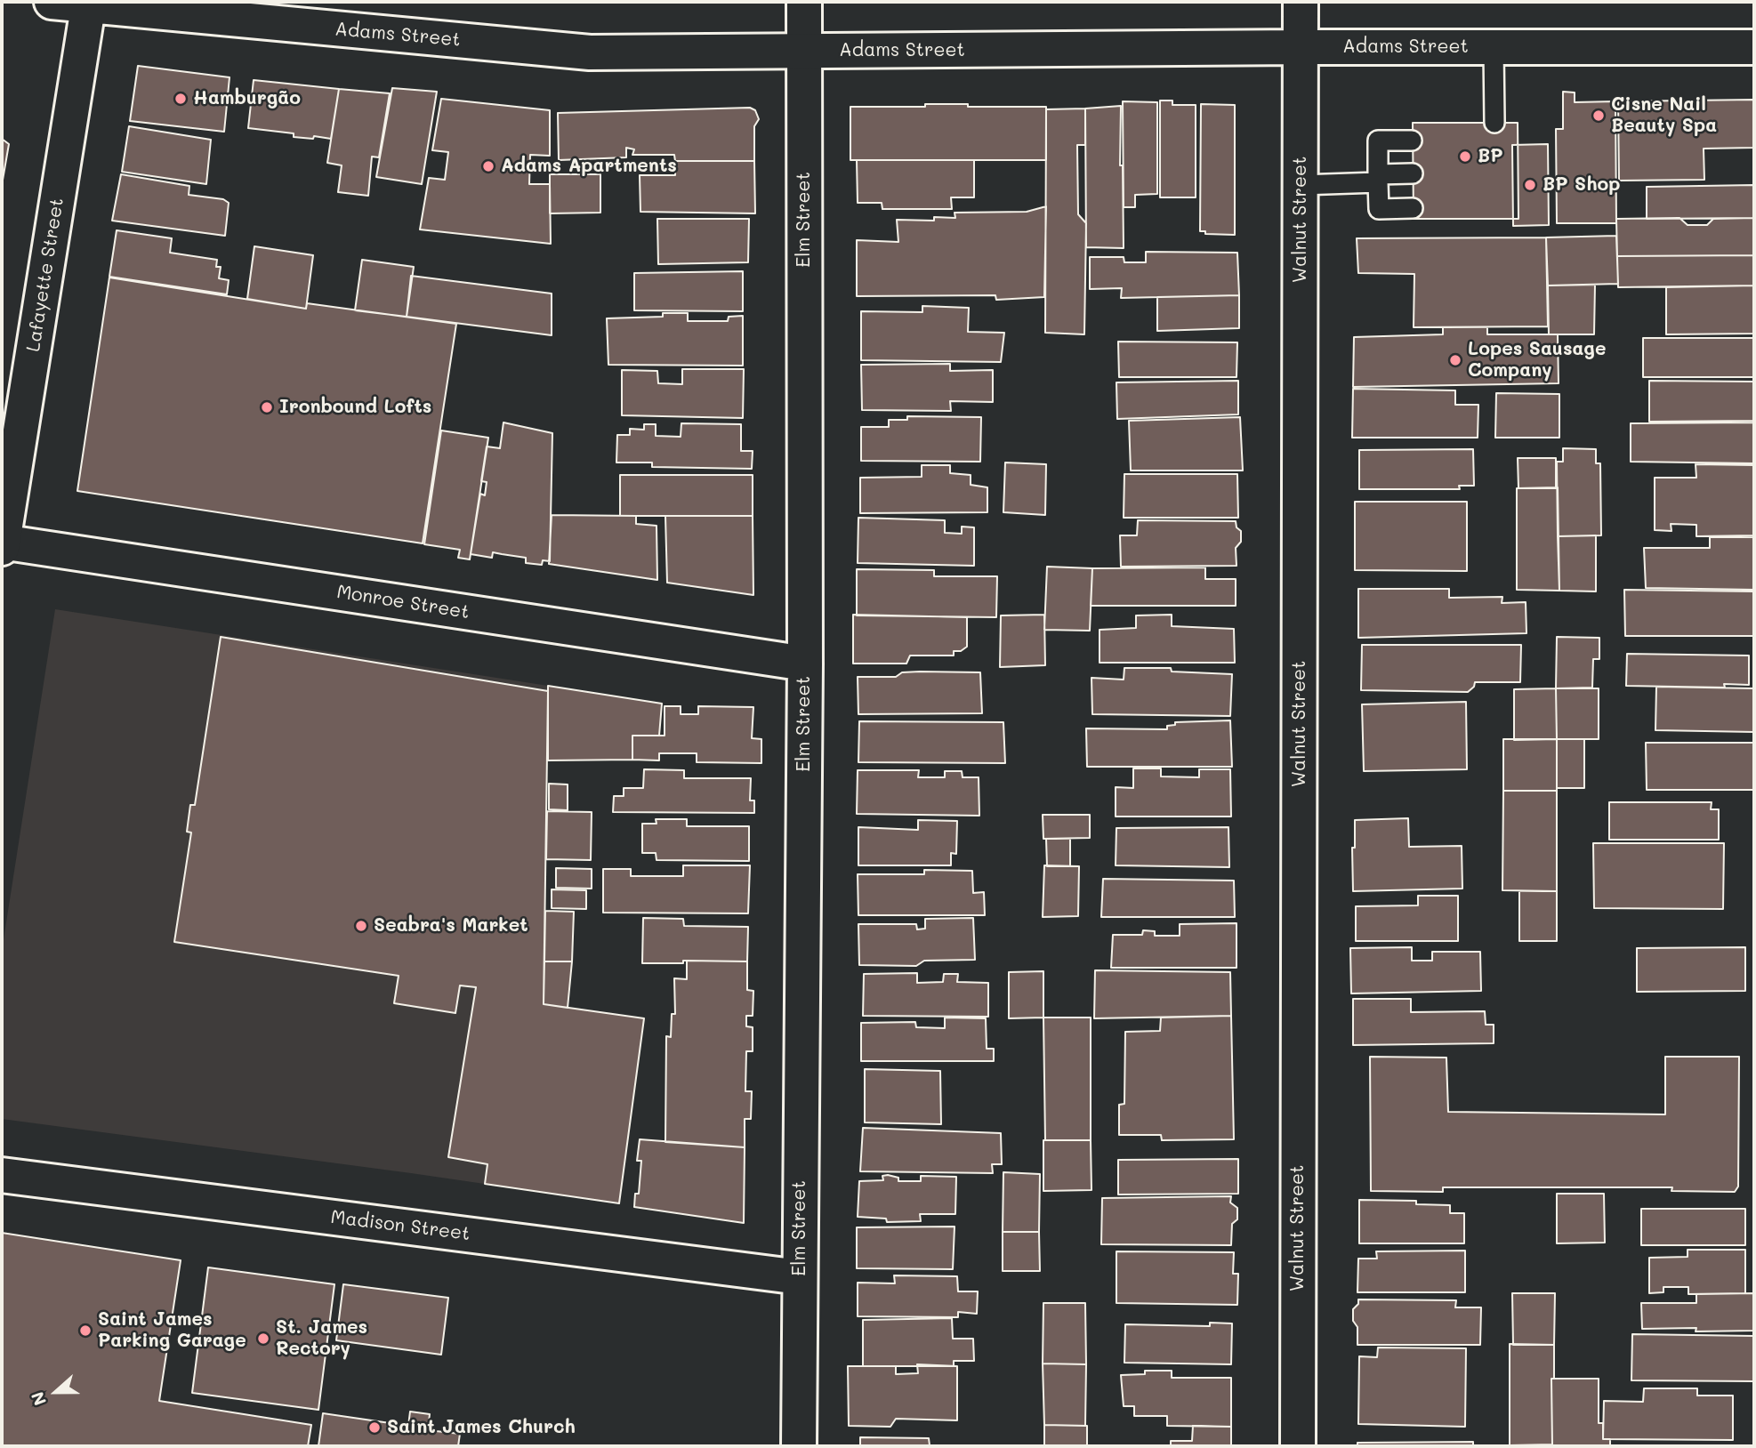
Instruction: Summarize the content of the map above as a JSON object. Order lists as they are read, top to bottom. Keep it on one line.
{"streets":{"street":["Adams Street","Elm Street","Walnut Street","Lafayette Street","Monroe Street","Madison Street"]},"crossings":[["Adams Street","Elm Street"],["Adams Street","Walnut Street"],["Adams Street","Lafayette Street"],["Elm Street","Monroe Street"],["Elm Street","Madison Street"],["Lafayette Street","Monroe Street"]],"places":["Hamburgão","Cisne Nail Beauty Spa","BP","Adams Apartments","BP Shop","Lopes Sausage Company","Ironbound Lofts","Seabra's Market","Saint James Parking Garage","St. James Rectory","Saint James Church"],"north":"left"}
